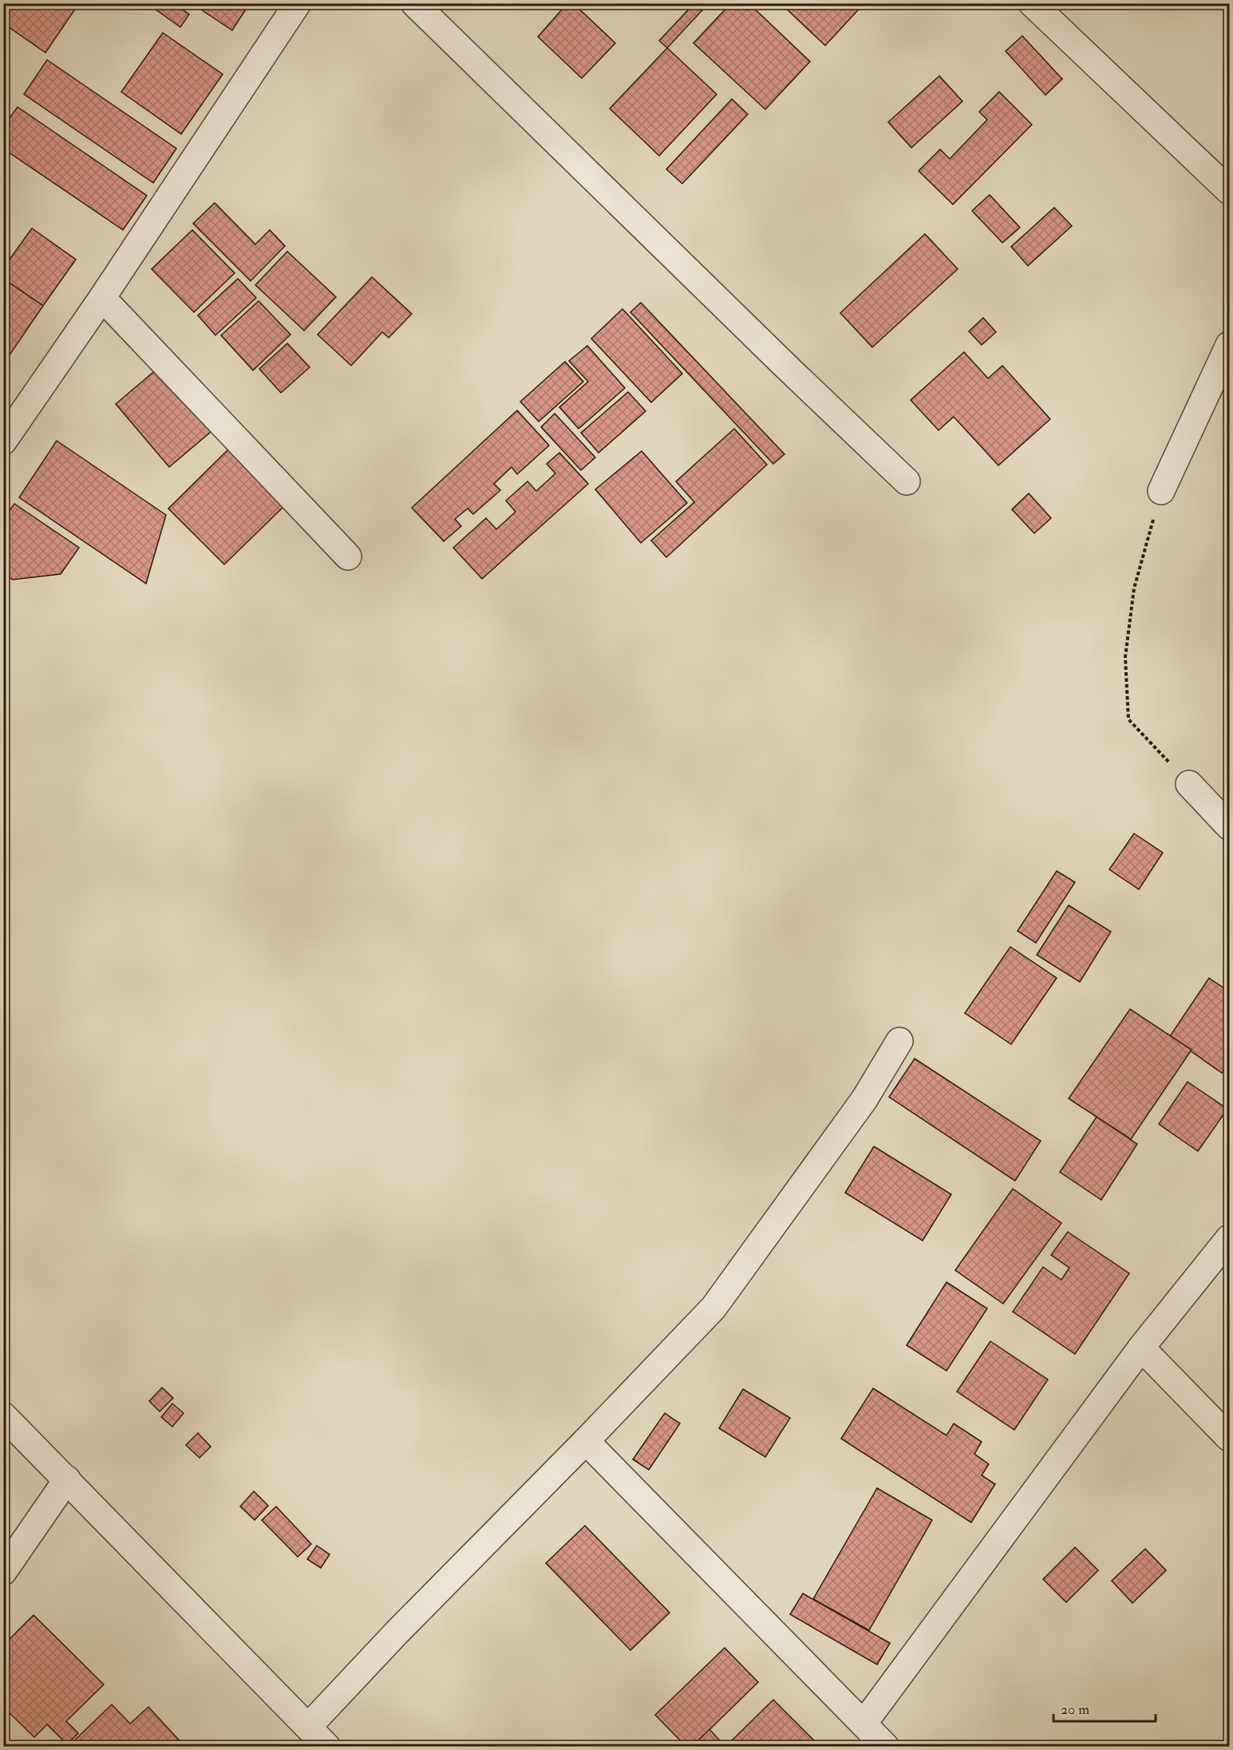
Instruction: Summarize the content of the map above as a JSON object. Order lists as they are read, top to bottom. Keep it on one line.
{"scale_bar":"20 m"}
